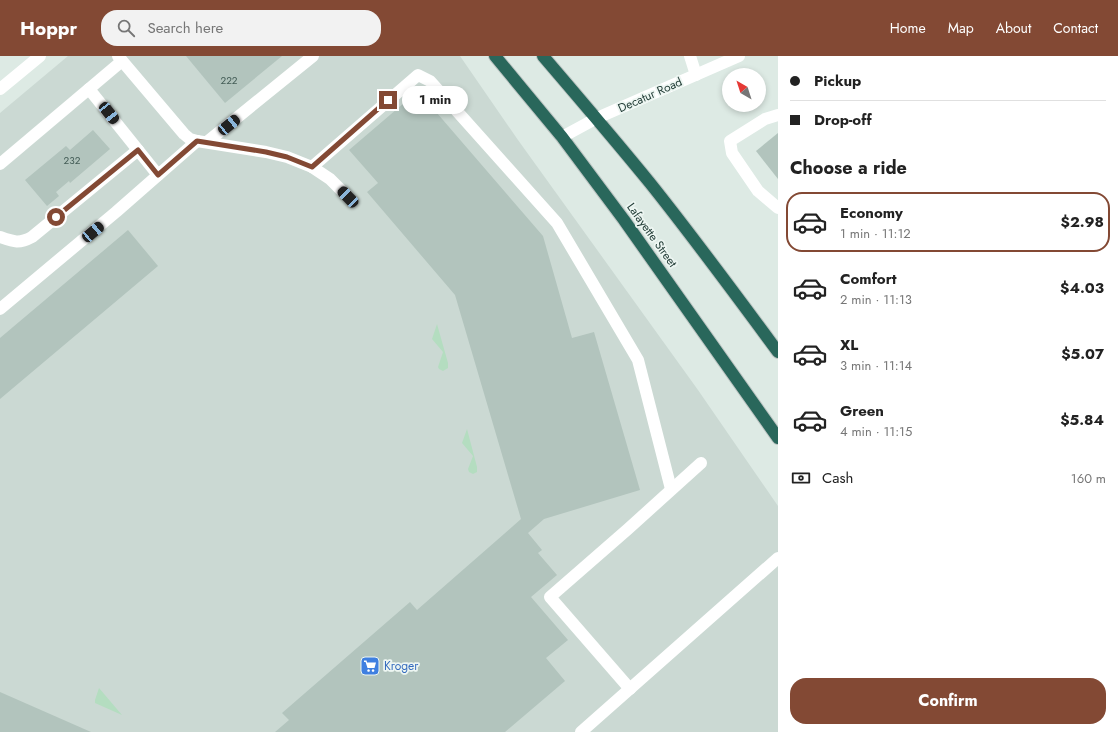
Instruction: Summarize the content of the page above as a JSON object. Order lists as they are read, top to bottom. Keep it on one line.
{"streets":{"highway":["Lafayette Street"],"street":["Decatur Road"]},"crossings":[["Decatur Road","Lafayette Street"]],"places":{"supermarket":["Kroger"]},"house_numbers":["222","232"],"north":"top left","page":{"header":"Hoppr","search":"Search here","nav":["Home","Map","About","Contact"],"banner":["Pickup","Drop-off"],"bubble":"1 min","heading":"Choose a ride","list":[{"name":"Economy","note":"1 min · 11:12","value":"$2.98"},{"name":"Comfort","note":"2 min · 11:13","value":"$4.03"},{"name":"XL","note":"3 min · 11:14","value":"$5.07"},{"name":"Green","note":"4 min · 11:15","value":"$5.84"}],"pay":["Cash","160 m"],"buttons":"Confirm"}}
